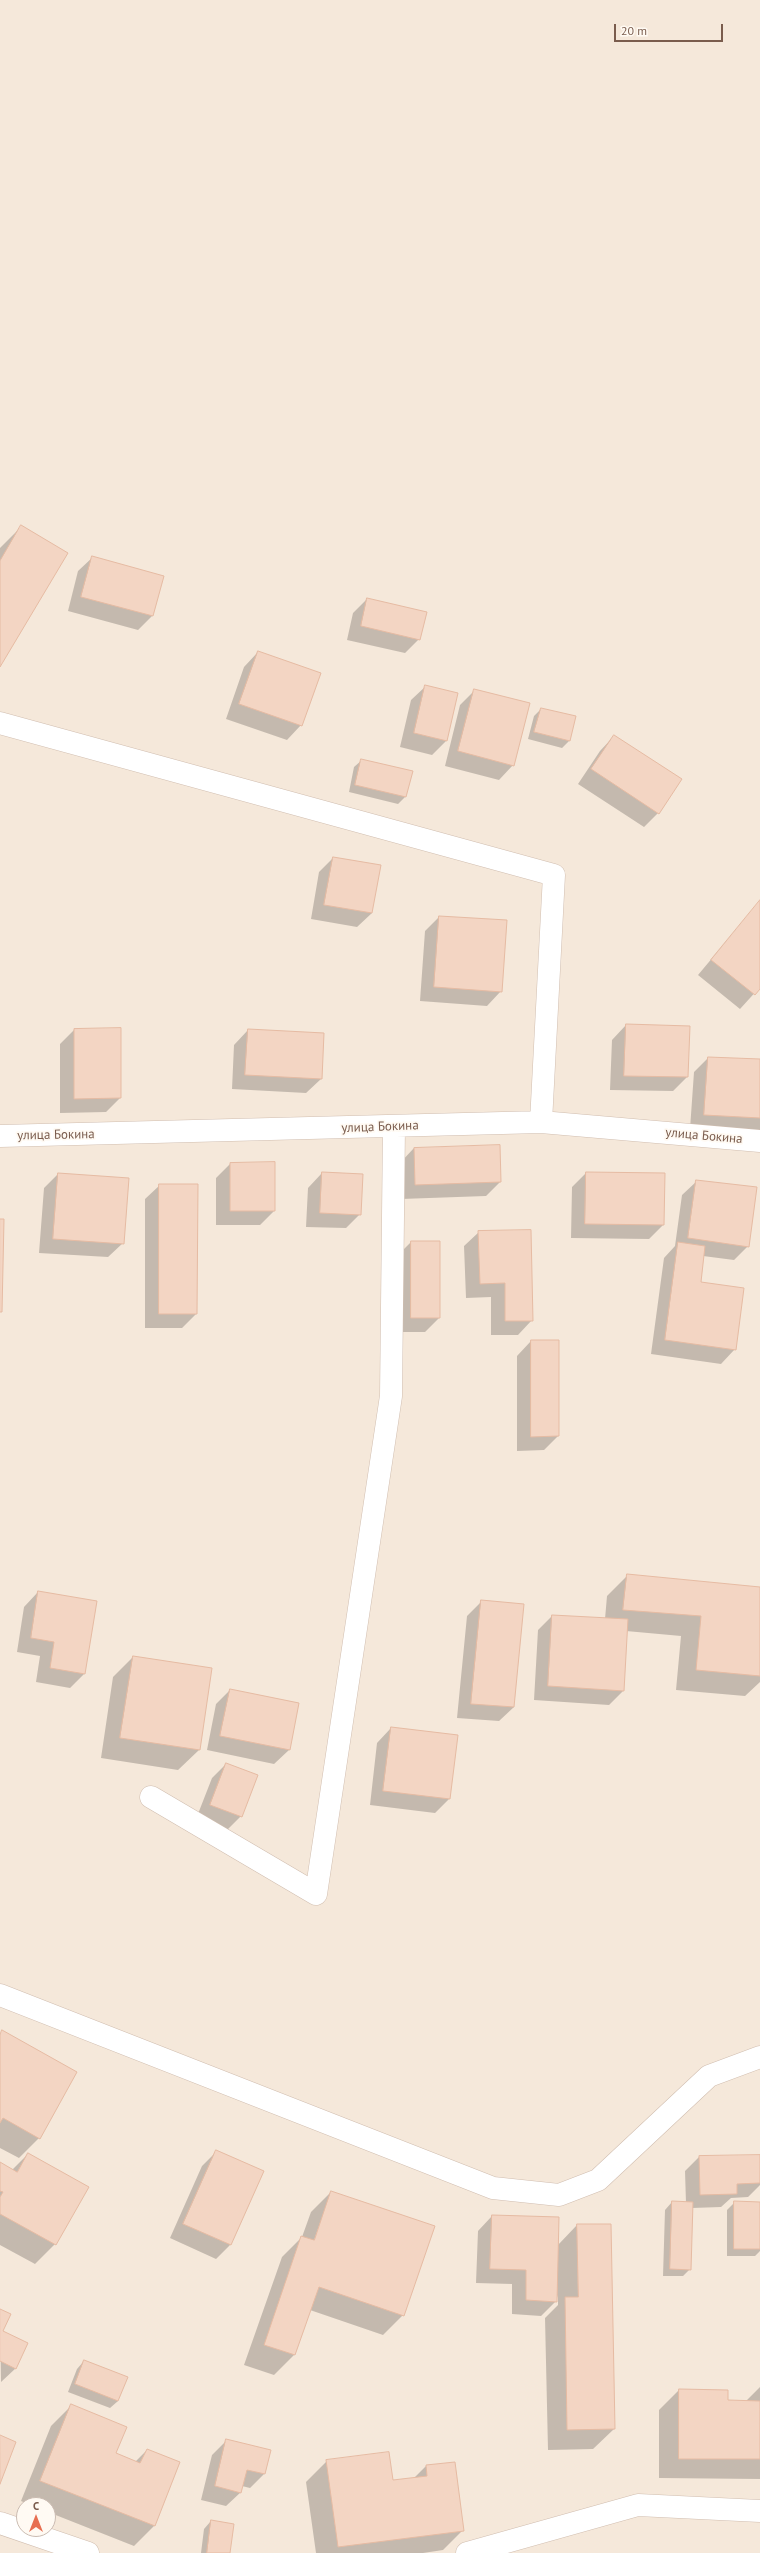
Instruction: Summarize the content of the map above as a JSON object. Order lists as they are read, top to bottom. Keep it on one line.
{"streets":{"street":["улица Бокина"]},"scale_bar":"20 m","north":"top"}
